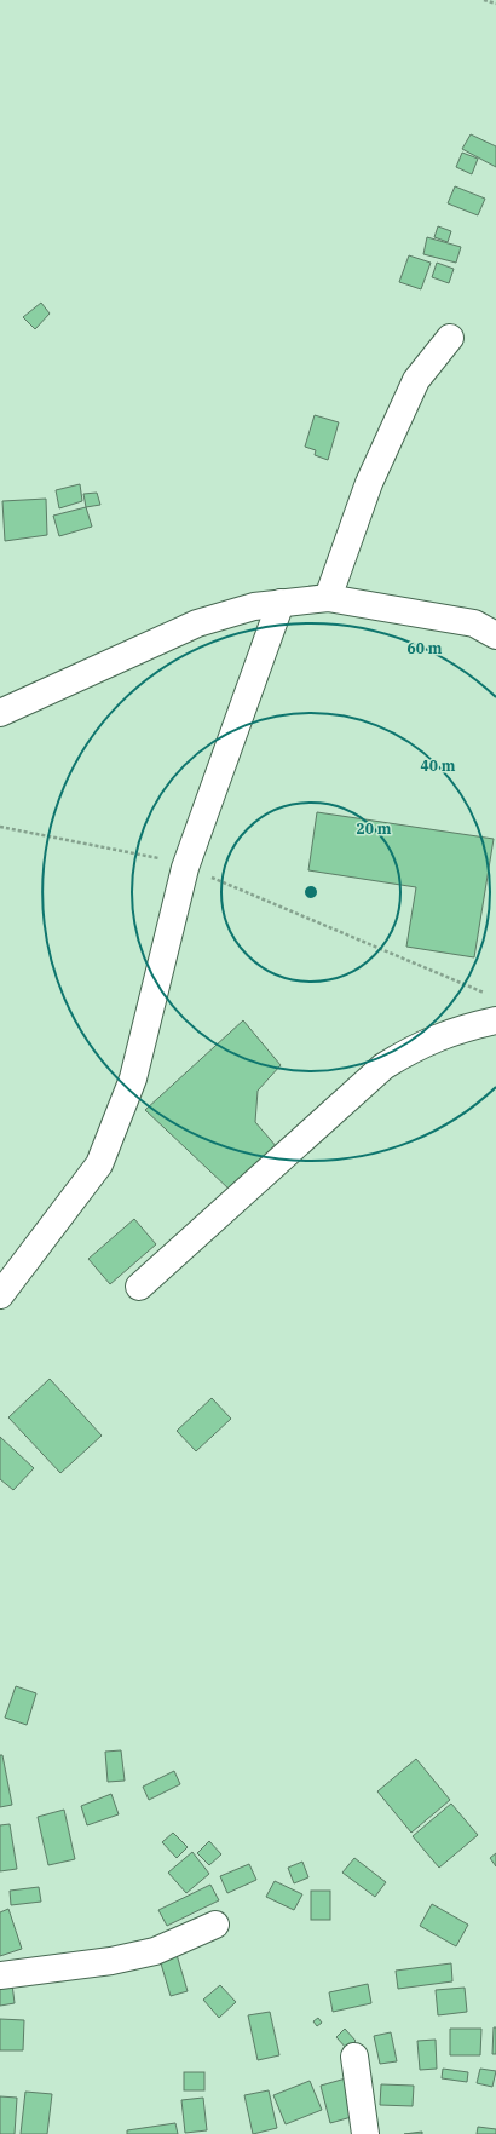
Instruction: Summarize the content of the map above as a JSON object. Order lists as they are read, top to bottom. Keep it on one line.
{"rings":["60 m","40 m","20 m"]}
